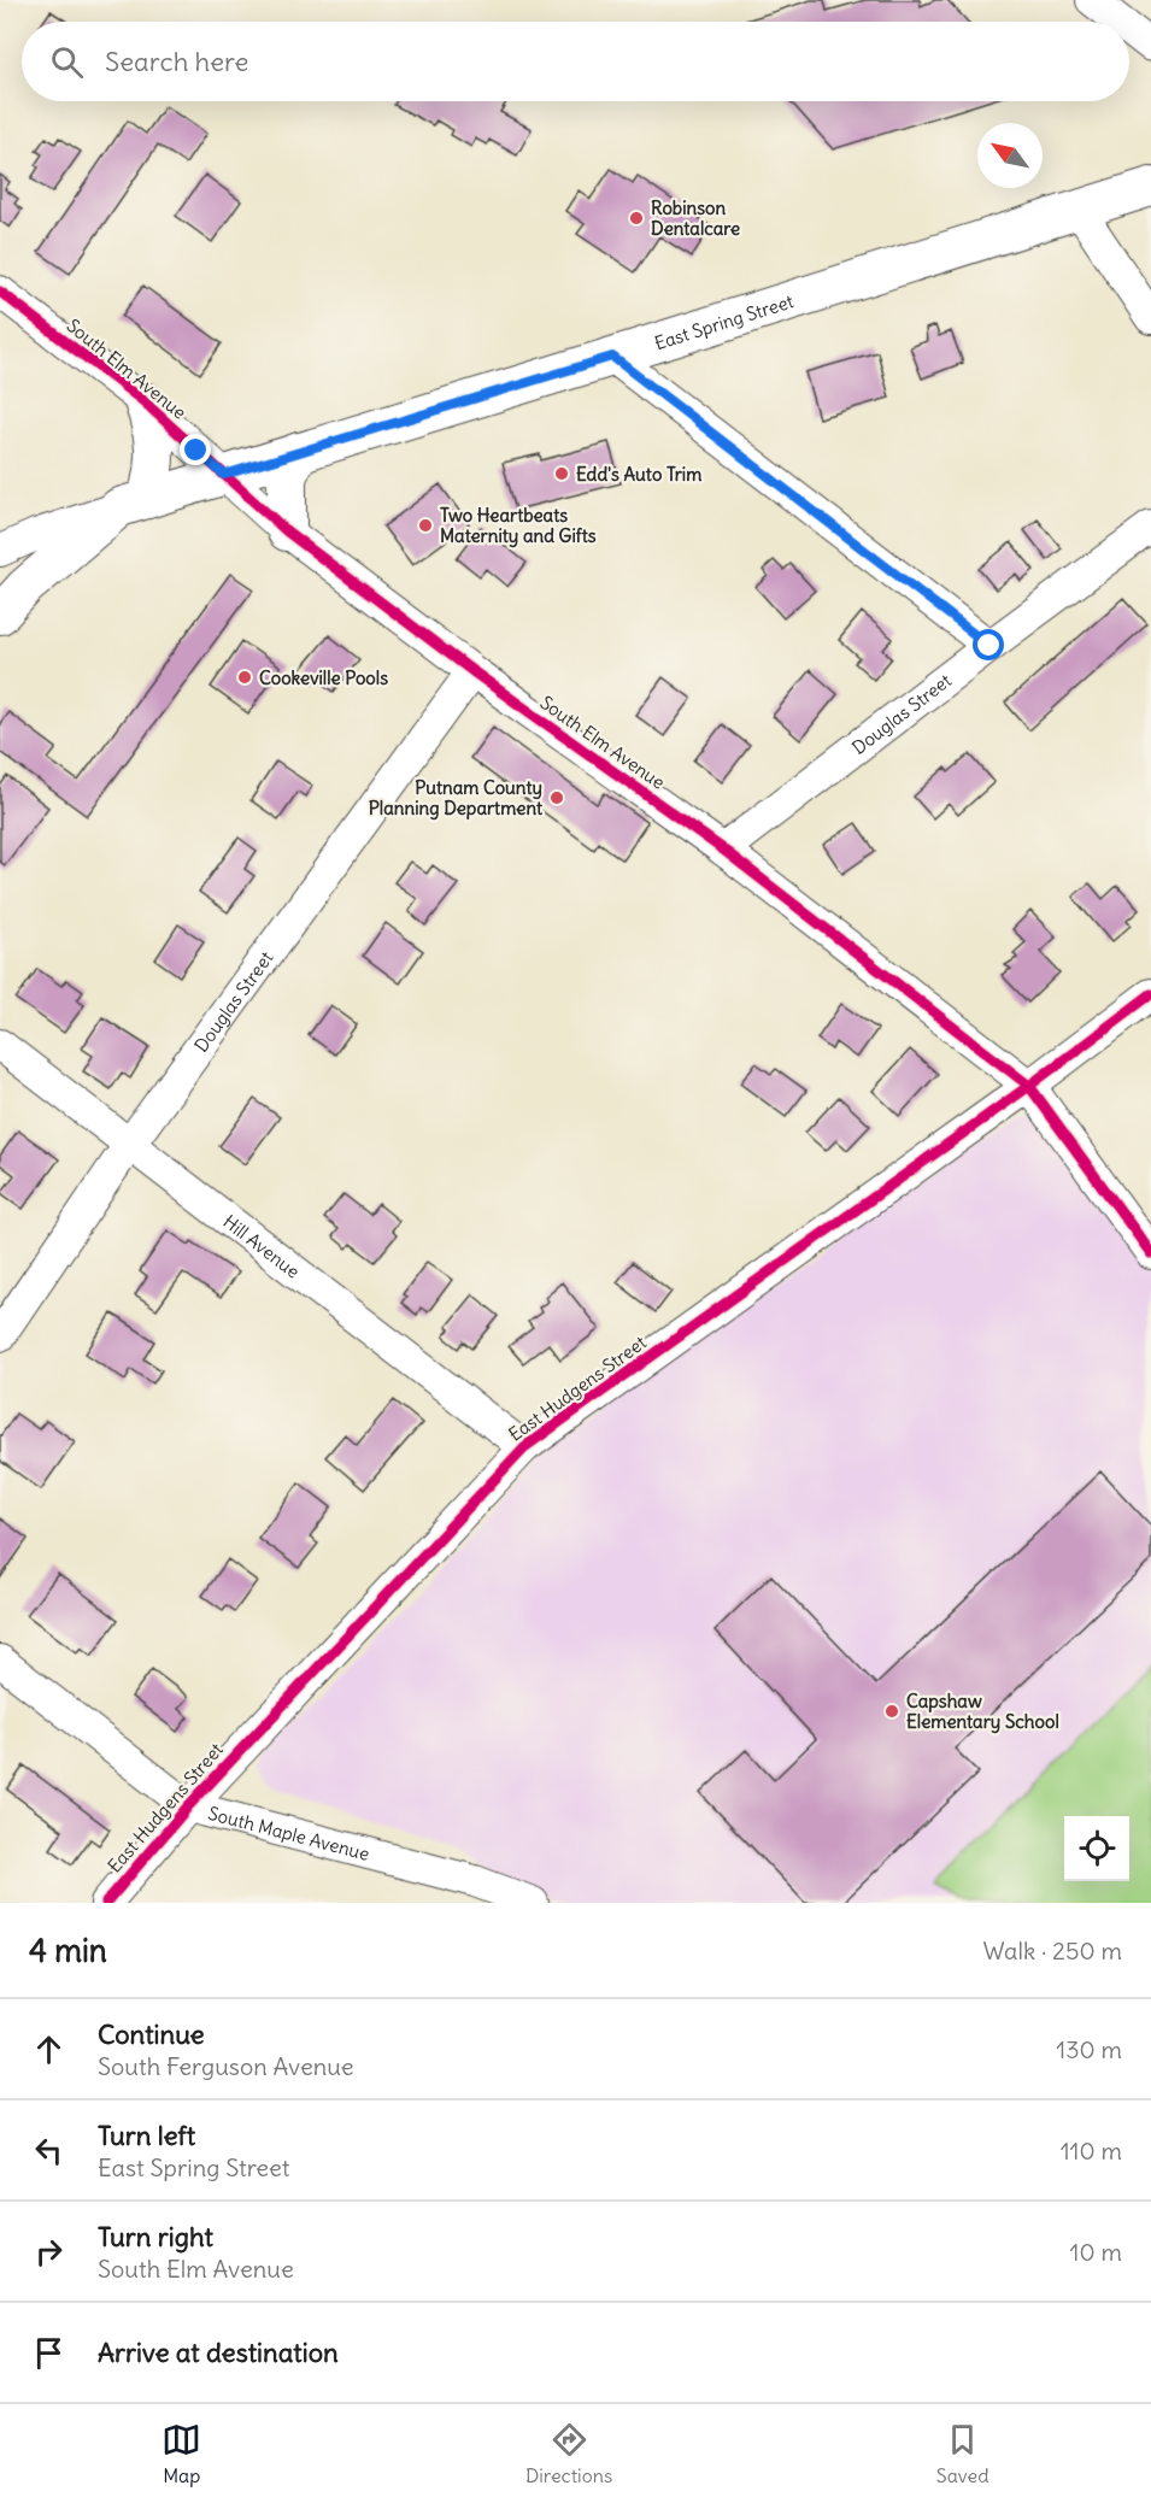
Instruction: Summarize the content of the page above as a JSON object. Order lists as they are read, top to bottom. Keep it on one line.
{"streets":{"main road":["East Spring Street"],"street":["South Elm Avenue","Douglas Street","Hill Avenue","East Hudgens Street","South Maple Avenue"]},"crossings":[["East Spring Street","South Elm Avenue"],["South Elm Avenue","Douglas Street"],["South Elm Avenue","East Hudgens Street"],["Douglas Street","Hill Avenue"],["Hill Avenue","East Hudgens Street"],["East Hudgens Street","South Maple Avenue"]],"places":["Robinson Dentalcare","Edd's Auto Trim","Two Heartbeats Maternity and Gifts","Cookeville Pools","Putnam County Planning Department","Capshaw Elementary School"],"north":"top left","page":{"search":"Search here","heading":["4 min","Walk · 250 m"],"list":[["Continue","South Ferguson Avenue","130 m"],["Turn left","East Spring Street","110 m"],["Turn right","South Elm Avenue","10 m"],"Arrive at destination"],"nav":["Map","Directions","Saved"]}}
